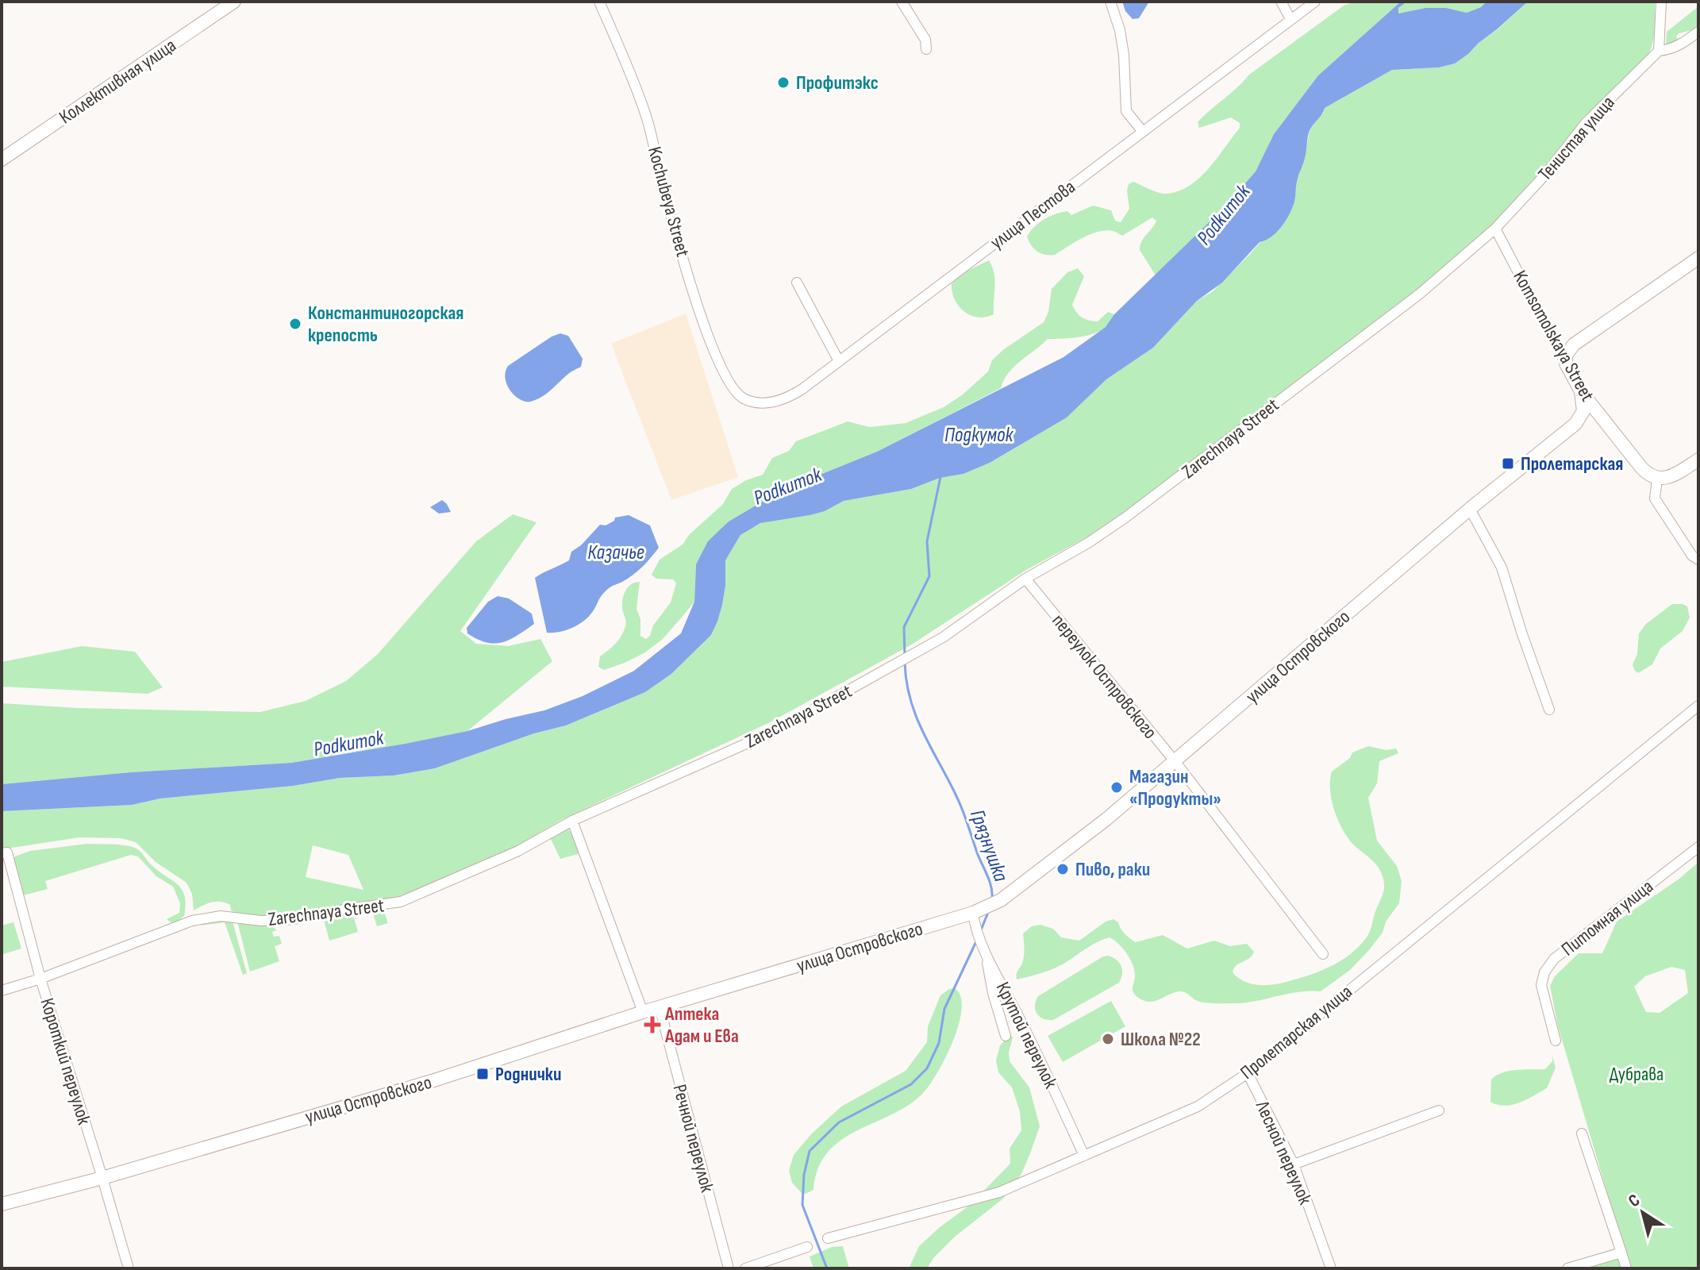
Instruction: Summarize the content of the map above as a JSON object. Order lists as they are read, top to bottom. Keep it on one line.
{"streets":{"street":["Коллективная улица","Тенистая улица","Kochubeya Street","улица Пестова","Komsomolskaya Street","Zarechnaya Street","улица Островского","переулок Островского","Питомная улица","Пролетарская улица","Крутой переулок","Короткий переулок","Речной переулок","Лесной переулок"]},"crossings":[["Тенистая улица","Komsomolskaya Street"],["Тенистая улица","Zarechnaya Street"],["Kochubeya Street","улица Пестова"],["Komsomolskaya Street","Zarechnaya Street"],["Zarechnaya Street","переулок Островского"],["Zarechnaya Street","Короткий переулок"],["улица Островского","переулок Островского"],["улица Островского","Крутой переулок"],["улица Островского","Короткий переулок"],["улица Островского","Речной переулок"],["Пролетарская улица","Крутой переулок"],["Пролетарская улица","Лесной переулок"]],"water":["Podkumok","Подкумок","Казачье","Грязнушка"],"parks":["Дубрава"],"places":{"other":["Профитэкс","Константиногорская крепость","Магазин «Продукты»","Пиво, раки","Школа №22"],"transit":["Пролетарская","Роднички"],"health":["Аптека Адам и Ева"]},"north":"top left"}
